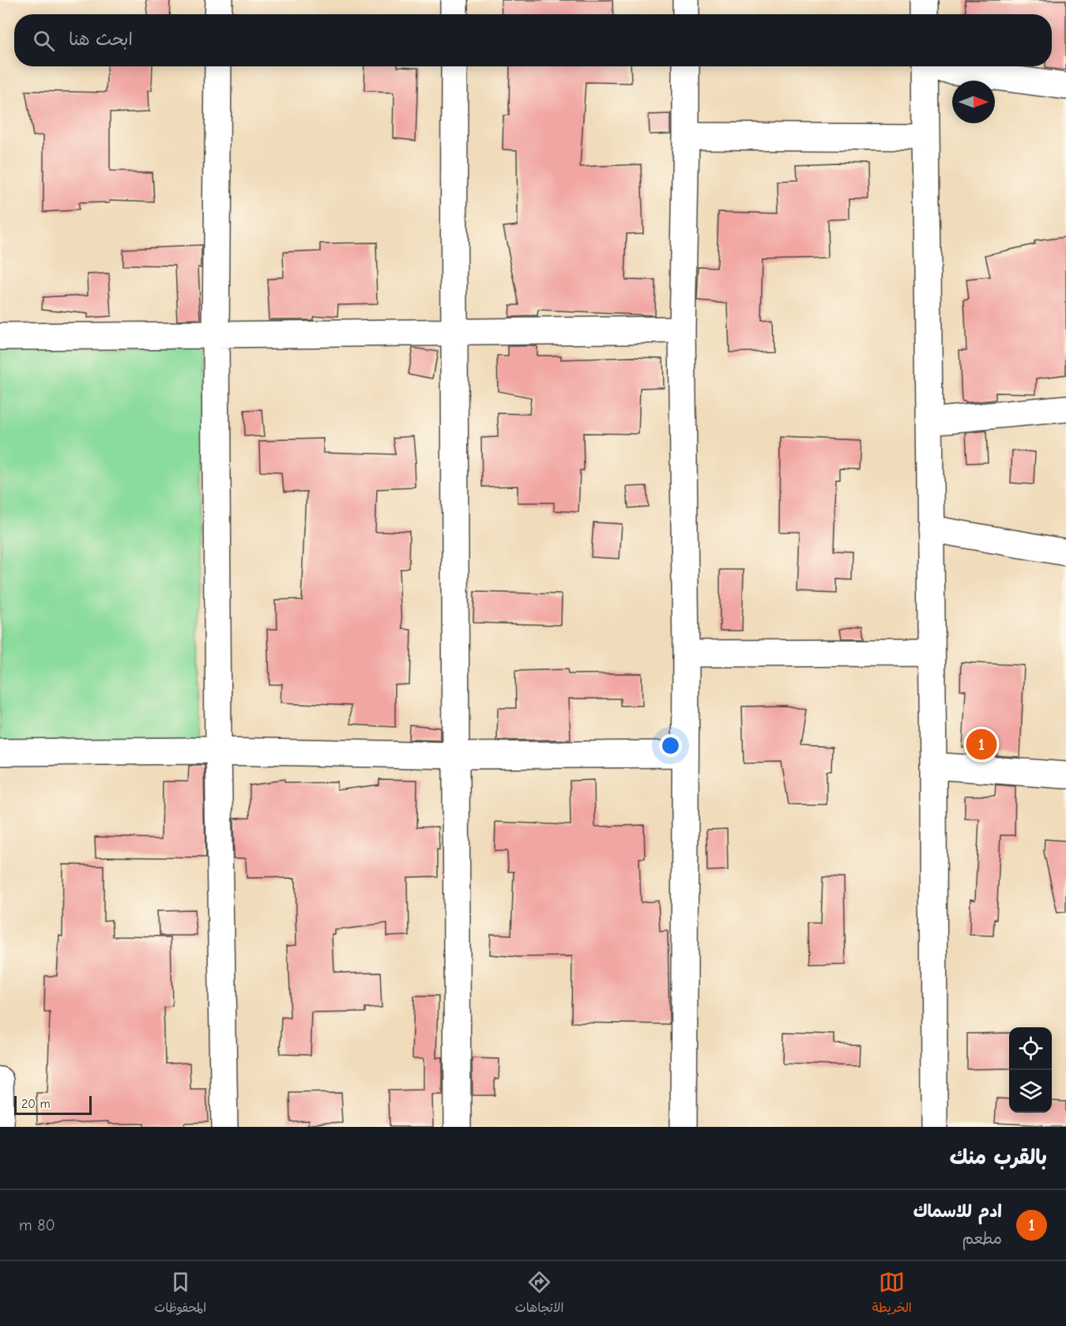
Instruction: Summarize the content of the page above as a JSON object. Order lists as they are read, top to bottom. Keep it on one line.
{"scale_bar":"20 m","north":"right","page":{"search":"ابحث هنا","pins":"1","scale":"20 m","heading":"بالقرب منك","list":[{"mark":"1","name":"ادم للاسماك","note":"مطعم","value":"80 m"}],"nav":["الخريطة","الاتجاهات","المحفوظات"]}}
